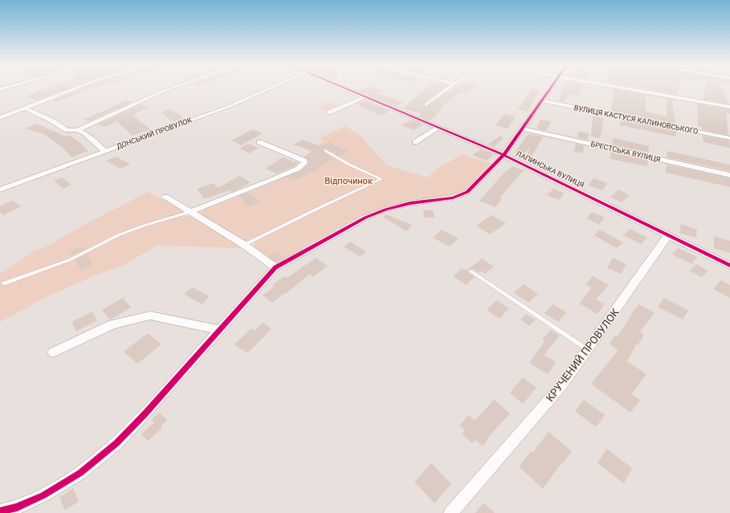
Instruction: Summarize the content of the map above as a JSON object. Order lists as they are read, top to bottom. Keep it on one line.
{"streets":{"street":["ВУЛИЦЯ КАСТУСЯ КАЛИНОВСЬКОГО","ДОНСЬКИЙ ПРОВУЛОК","БРЕСТСЬКА ВУЛИЦЯ","ЛАПИНСЬКА ВУЛИЦЯ","КРУЧЕНИЙ ПРОВУЛОК"]},"crossings":[["ЛАПИНСЬКА ВУЛИЦЯ","КРУЧЕНИЙ ПРОВУЛОК"]],"parks":["Відпочинок"]}
